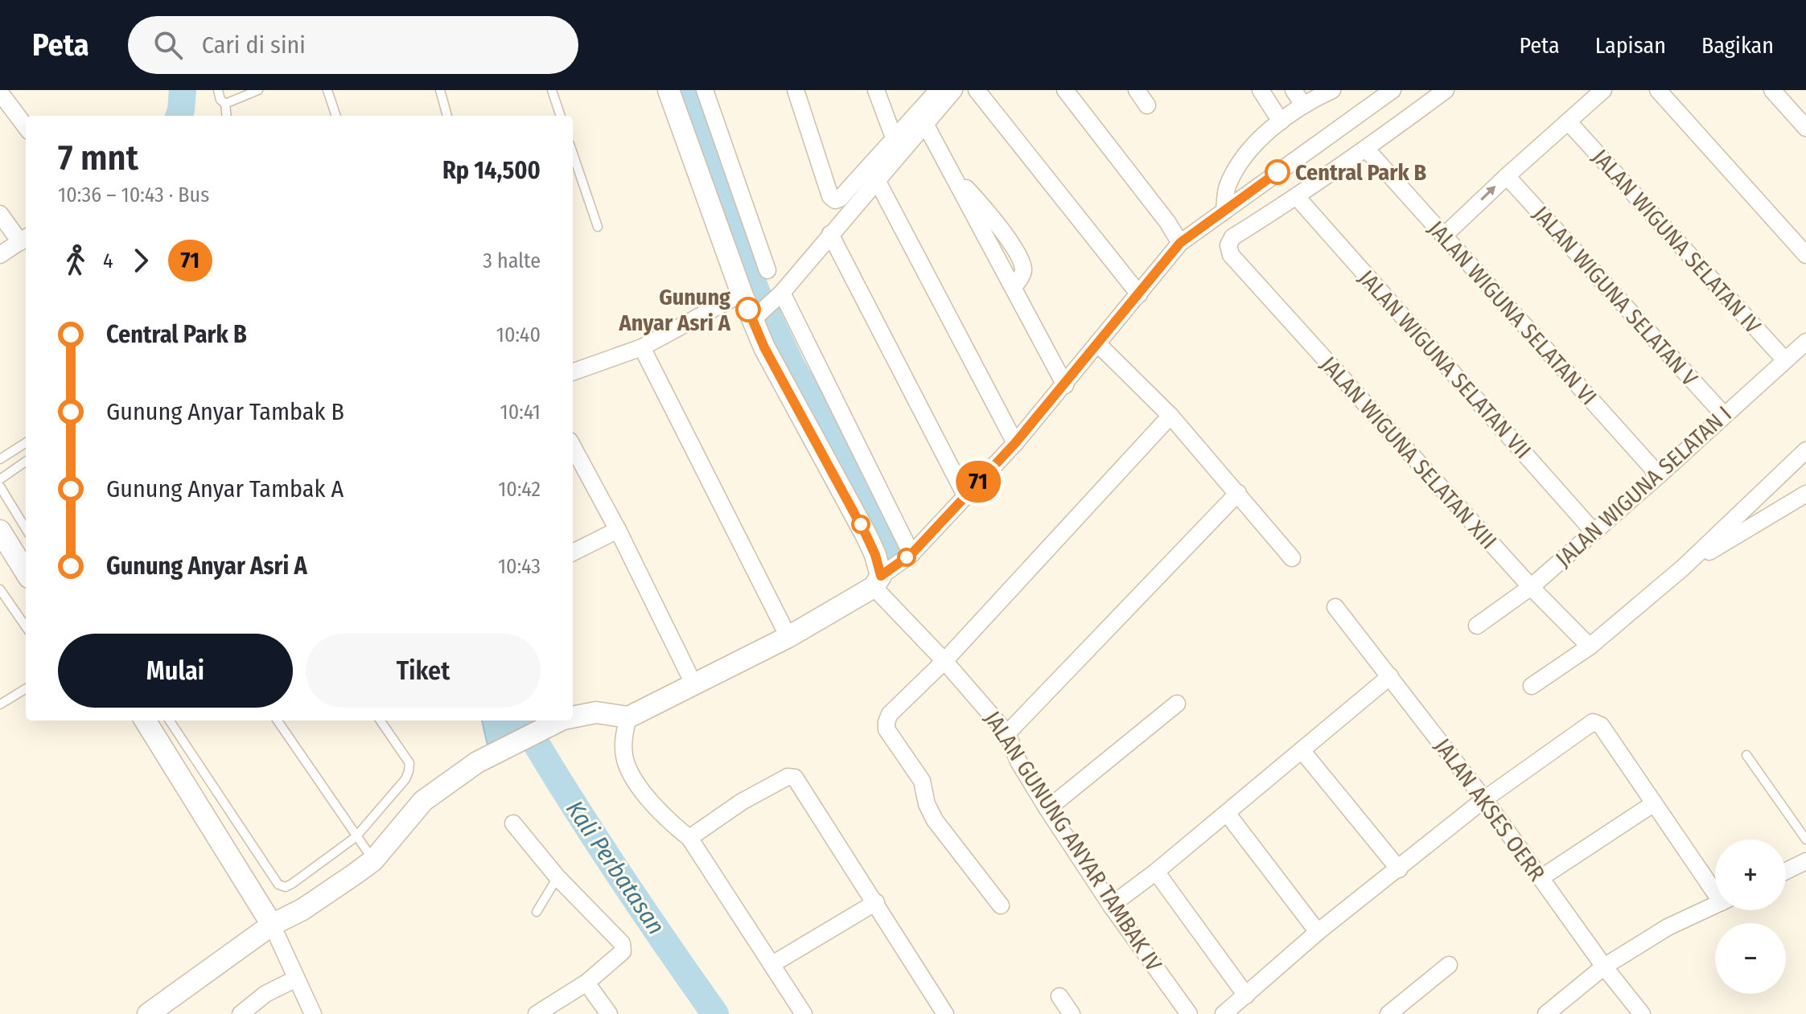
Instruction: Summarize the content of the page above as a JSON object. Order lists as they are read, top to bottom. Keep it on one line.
{"streets":{"street":["JALAN WIGUNA SELATAN IV","JALAN WIGUNA SELATAN V","JALAN WIGUNA SELATAN VI","JALAN WIGUNA SELATAN VII","JALAN WIGUNA SELATAN XIII","JALAN WIGUNA SELATAN I","JALAN AKSES OERR","JALAN GUNUNG ANYAR TAMBAK IV"]},"crossings":[["JALAN WIGUNA SELATAN IV","JALAN WIGUNA SELATAN I"],["JALAN WIGUNA SELATAN V","JALAN WIGUNA SELATAN I"],["JALAN WIGUNA SELATAN VI","JALAN WIGUNA SELATAN I"],["JALAN WIGUNA SELATAN VII","JALAN WIGUNA SELATAN XIII"],["JALAN WIGUNA SELATAN VII","JALAN WIGUNA SELATAN I"],["JALAN WIGUNA SELATAN XIII","JALAN WIGUNA SELATAN I"]],"water":["Kali Perbatasan"],"places":["Central Park B","Gunung Anyar Asri A"],"lines":["bus line 71"],"page":{"header":"Peta","search":"Cari di sini","nav":["Peta","Lapisan","Bagikan"],"on_map":"71","heading":["7 mnt","10:36 – 10:43 · Bus","Rp 14,500"],"legs":["4","71","3 halte"],"list":[{"name":"Central Park B","value":"10:40"},{"name":"Gunung Anyar Tambak B","value":"10:41"},{"name":"Gunung Anyar Tambak A","value":"10:42"},{"name":"Gunung Anyar Asri A","value":"10:43"}],"buttons":["Mulai","Tiket"],"map_buttons":["+","−"]}}
